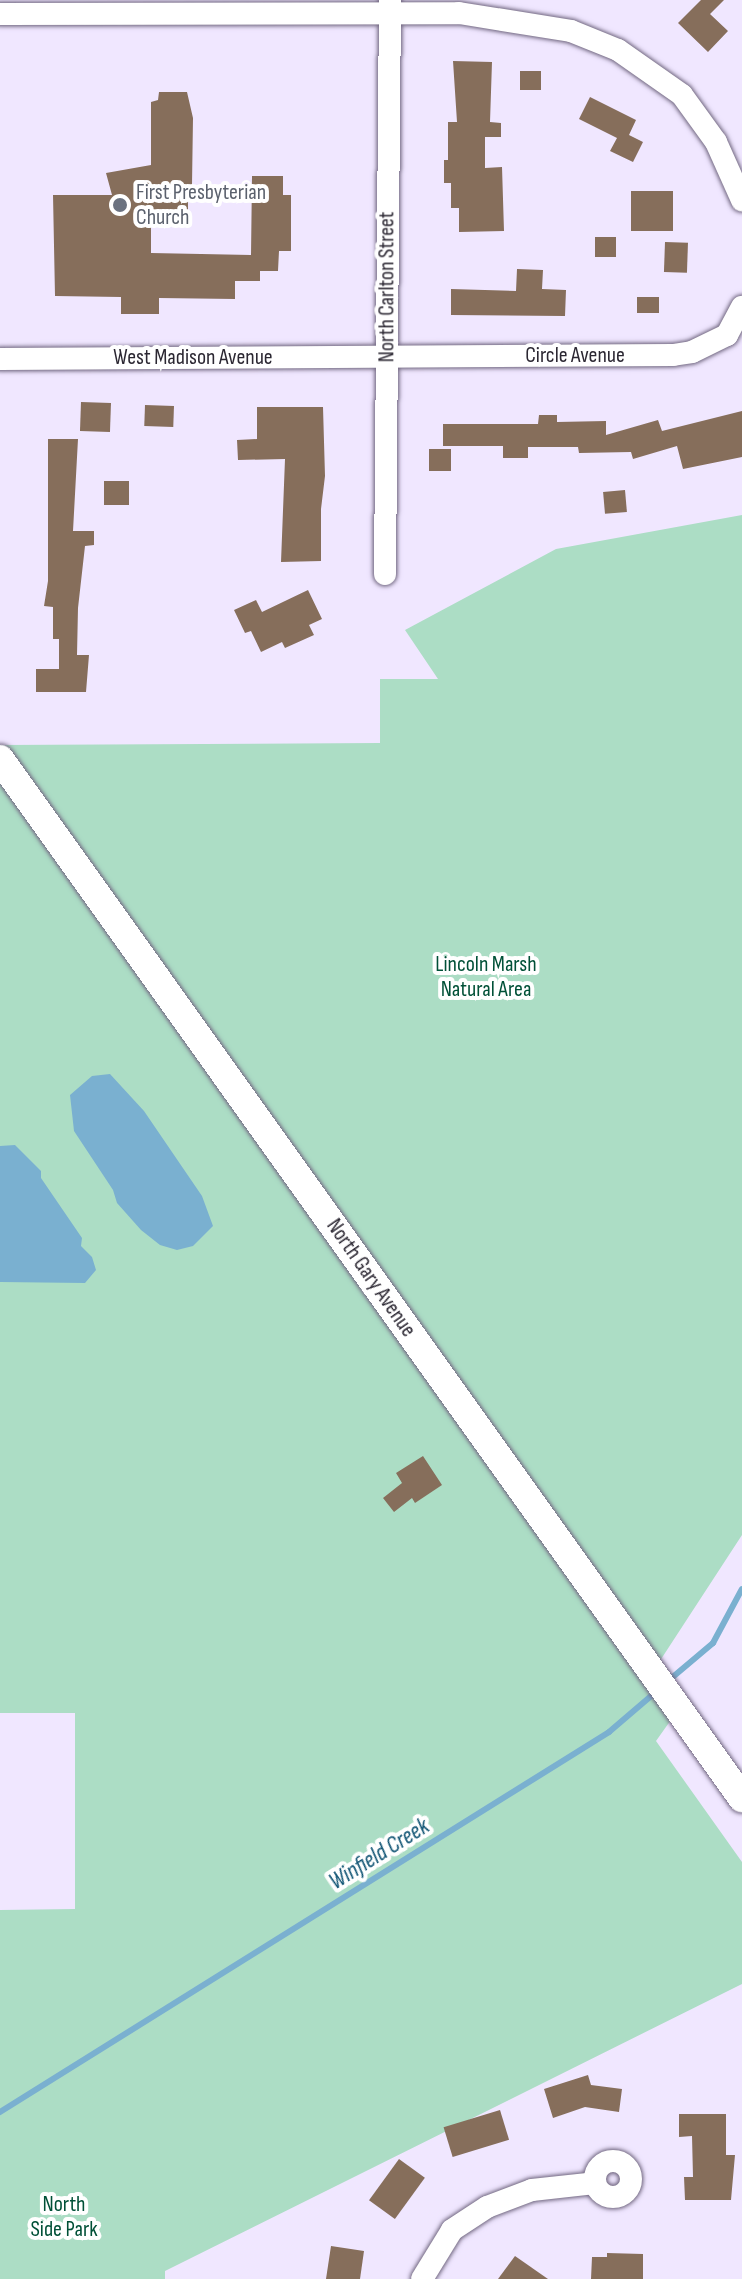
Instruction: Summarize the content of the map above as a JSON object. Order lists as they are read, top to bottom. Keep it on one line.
{"streets":{"street":["North Carlton Street","Circle Avenue","West Madison Avenue","North Gary Avenue"]},"crossings":[["North Carlton Street","Circle Avenue"],["North Carlton Street","West Madison Avenue"],["Circle Avenue","West Madison Avenue"]],"water":["Winfield Creek"],"parks":["Lincoln Marsh Natural Area","North Side Park"],"places":["First Presbyterian Church"]}
